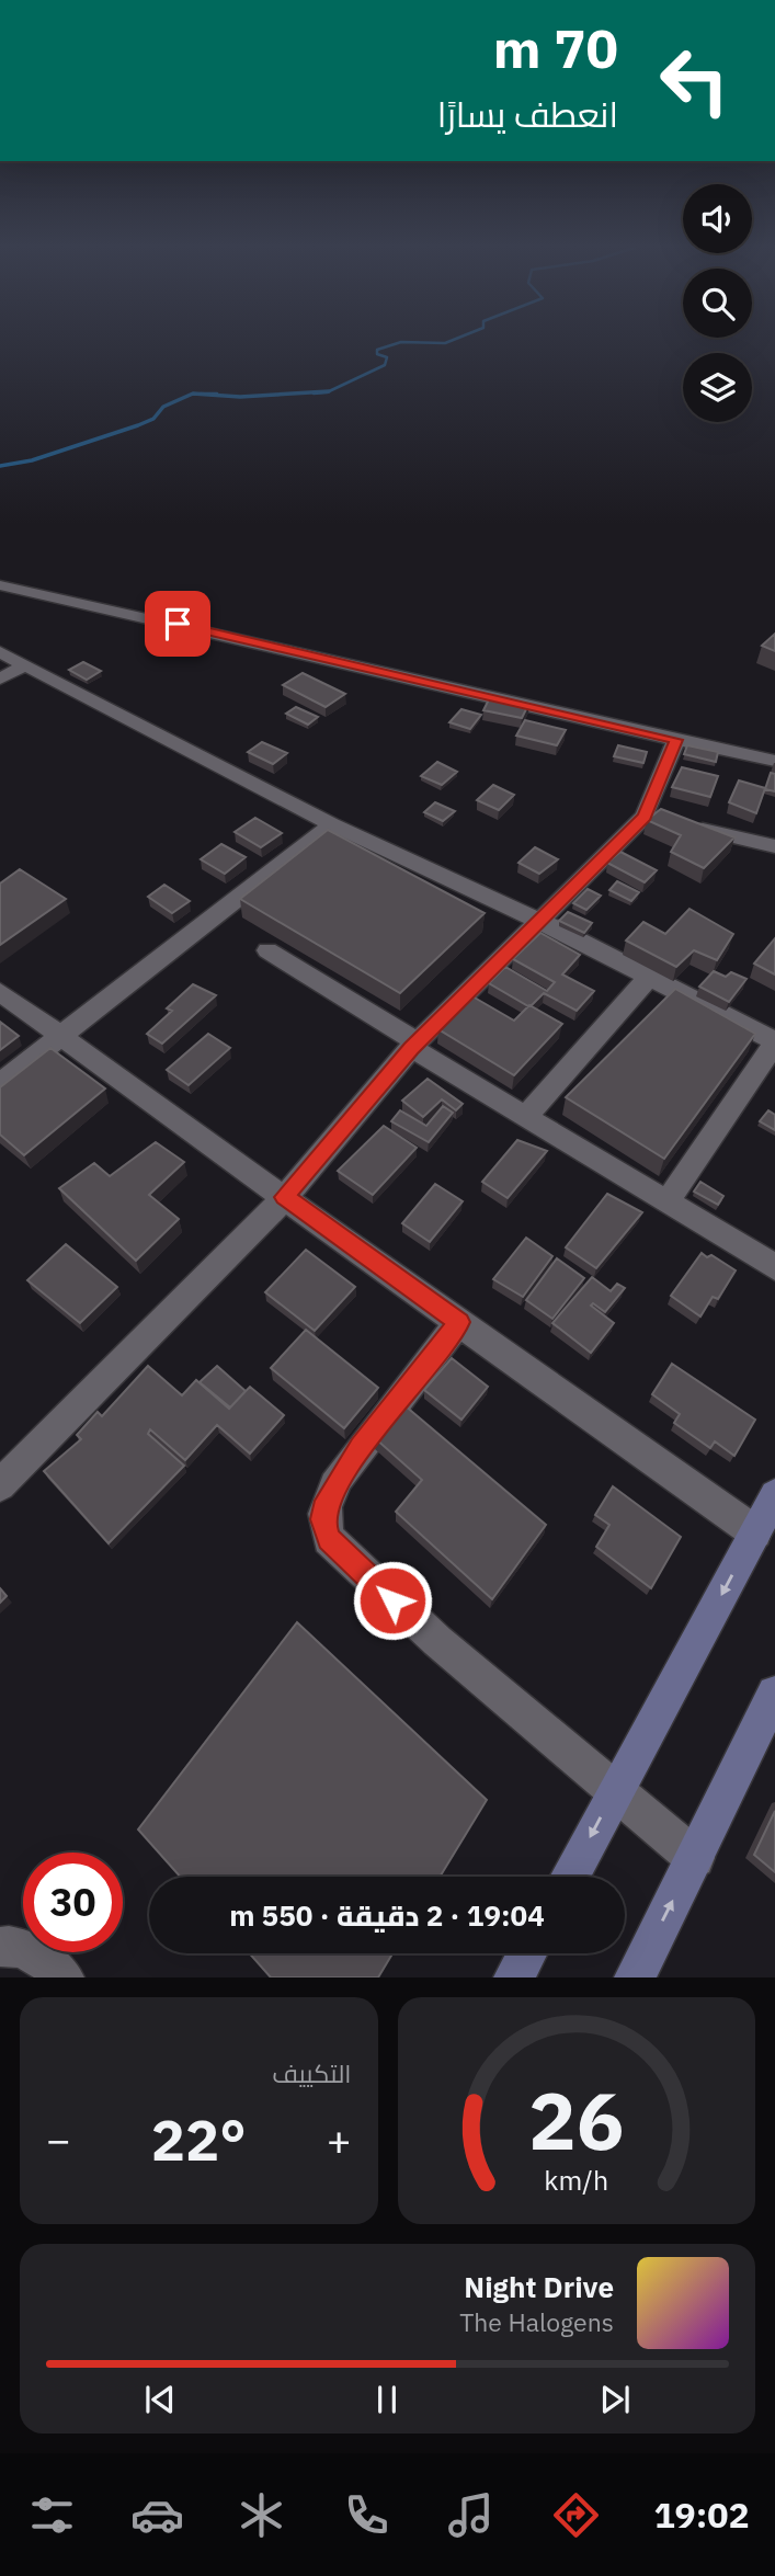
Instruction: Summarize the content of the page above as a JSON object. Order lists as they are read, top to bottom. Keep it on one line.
{"page":{"turn":["70 m","انعطف يسارًا"],"limit":"30","trip":"19:04 · 2 دقيقة · 550 m","tile":"التكييف","heat":["−","22°","+"],"song":["Night Drive","The Halogens"],"tabs":"19:02","gauge":["26","km/h"]}}
